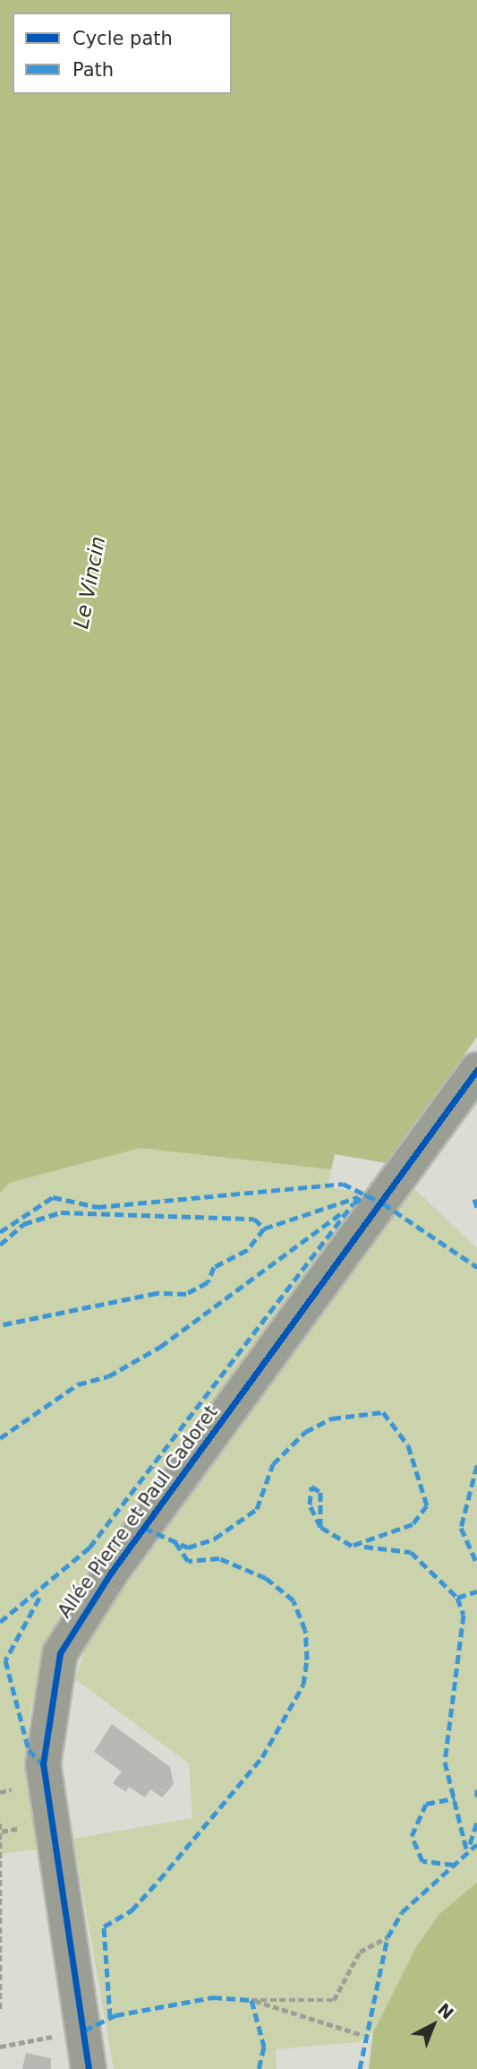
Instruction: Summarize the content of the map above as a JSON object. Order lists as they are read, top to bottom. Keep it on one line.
{"streets":{"street":["Allée Pierre et Paul Cadoret"]},"water":["Le Vincin"],"legend":["Cycle path","Path"],"north":"top right"}
